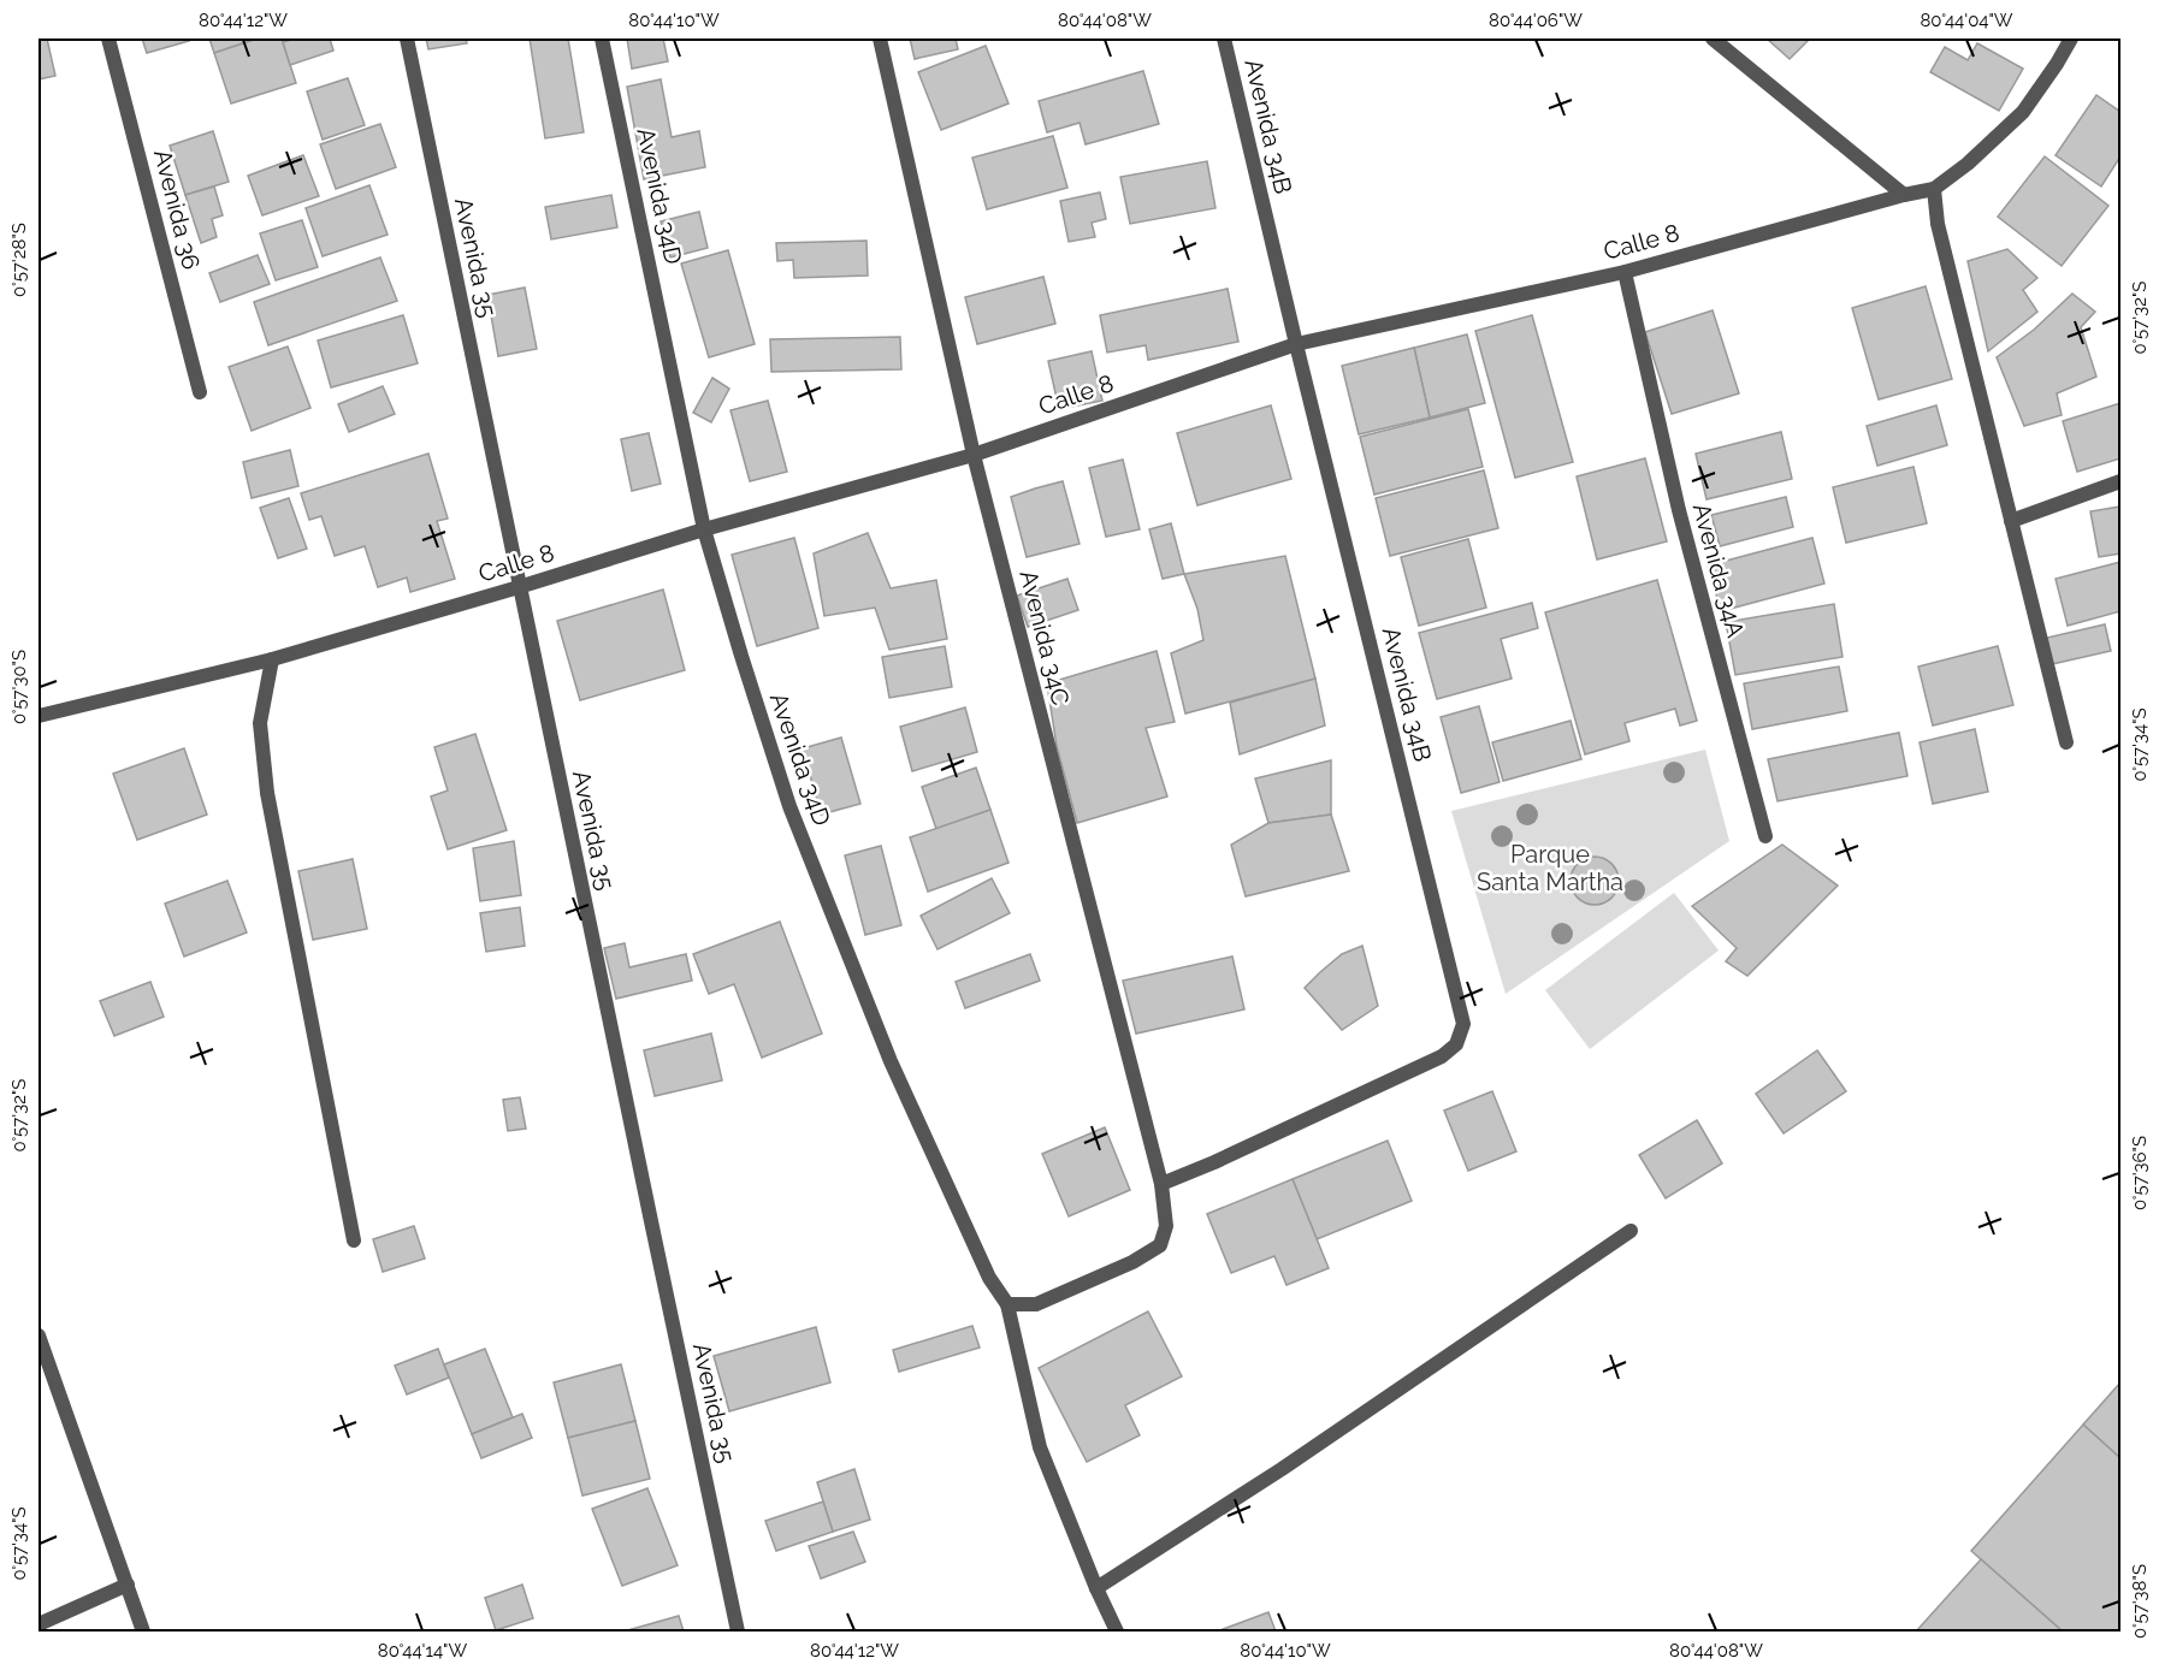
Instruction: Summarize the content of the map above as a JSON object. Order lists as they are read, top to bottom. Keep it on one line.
{"streets":{"street":["Avenida 34B","Avenida 34D","Avenida 36","Calle 8","Avenida 35","Avenida 34A","Avenida 34C"]},"crossings":[["Avenida 34B","Calle 8"],["Avenida 34B","Avenida 34C"],["Avenida 34D","Calle 8"],["Avenida 34D","Avenida 34C"],["Calle 8","Avenida 35"],["Calle 8","Avenida 34A"],["Calle 8","Avenida 34C"]],"parks":["Parque Santa Martha"],"coordinates":["80°44'12\"W","80°44'10\"W","80°44'08\"W","80°44'06\"W","80°44'04\"W","0°57'28\"S","0°57'32\"S","0°57'30\"S","0°57'34\"S","0°57'36\"S","0°57'38\"S","80°44'14\"W"]}
